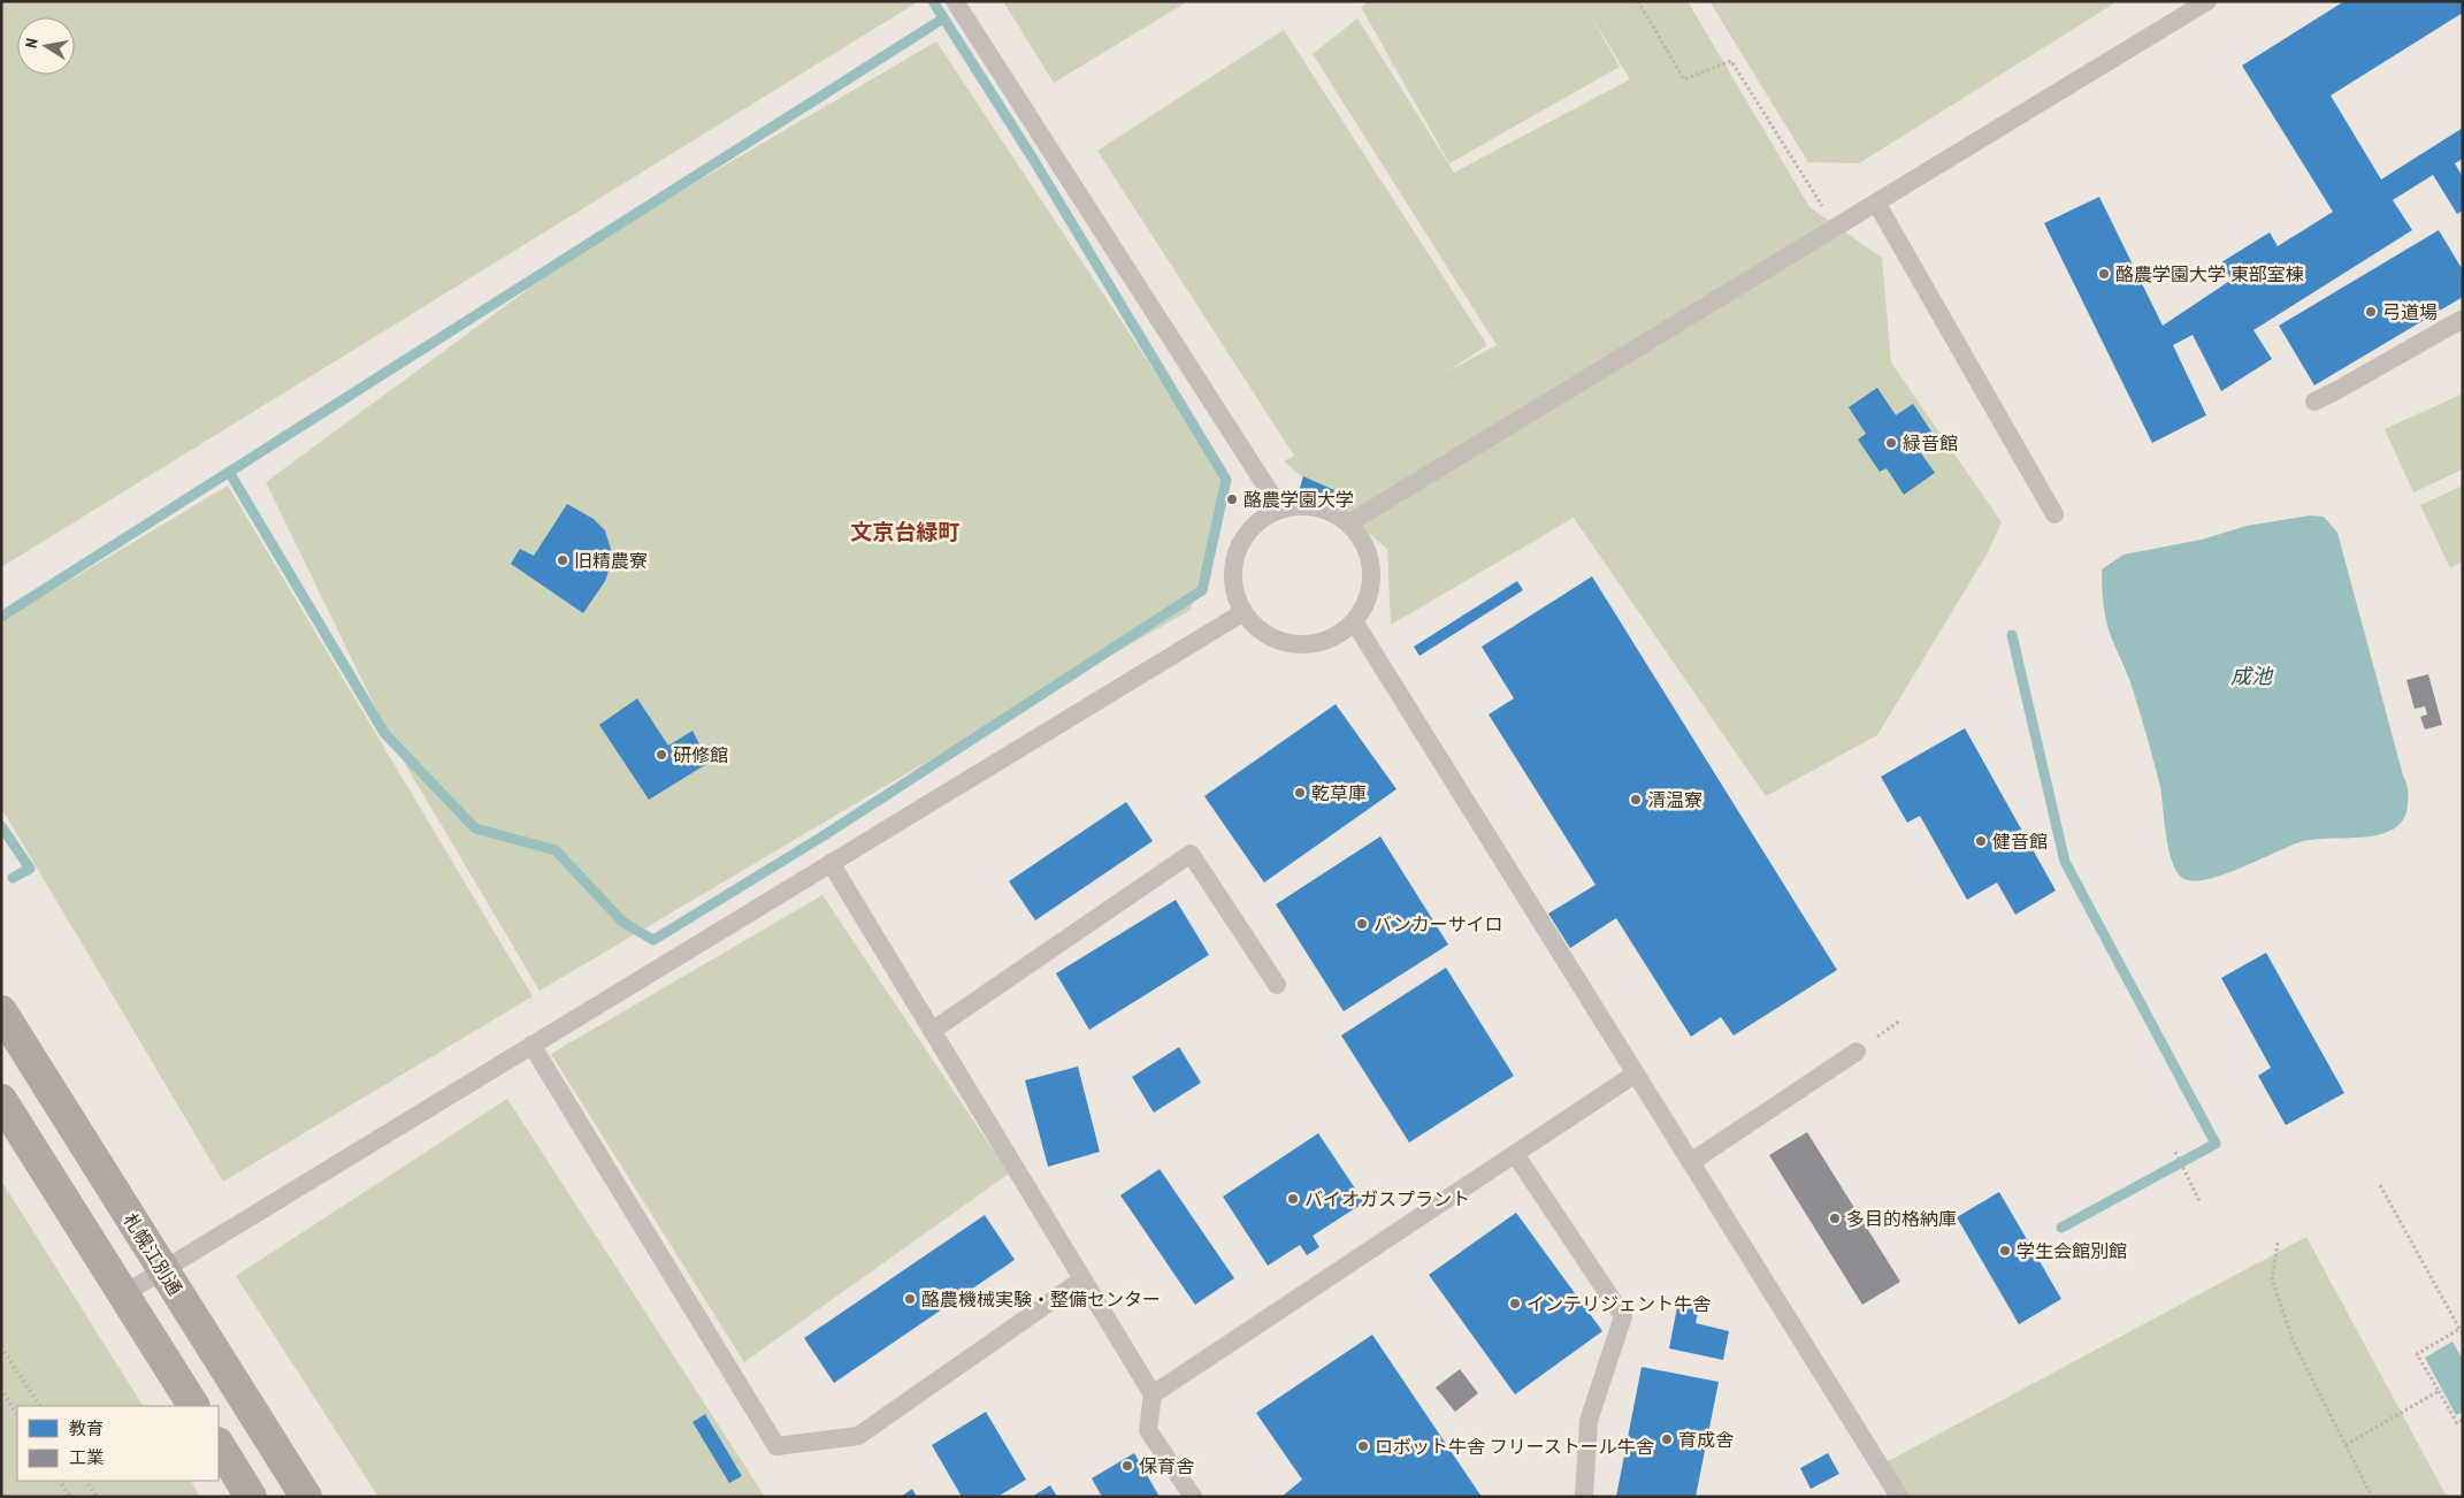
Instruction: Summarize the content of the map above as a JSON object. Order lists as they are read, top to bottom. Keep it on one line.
{"streets":{"highway":["札幌江別通"]},"districts":["文京台緑町"],"water":["成池"],"places":["酪農学園大学 東部室棟","弓道場","緑音館","酪農学園大学","旧精農寮","研修館","乾草庫","清温寮","健音館","バンカーサイロ","バイオガスプラント","多目的格納庫","学生会館別館","酪農機械実験・整備センター","インテリジェント牛舎","育成舎","ロボット牛舎 フリーストール牛舎","保育舎"],"legend":["教育","工業"],"north":"left"}
